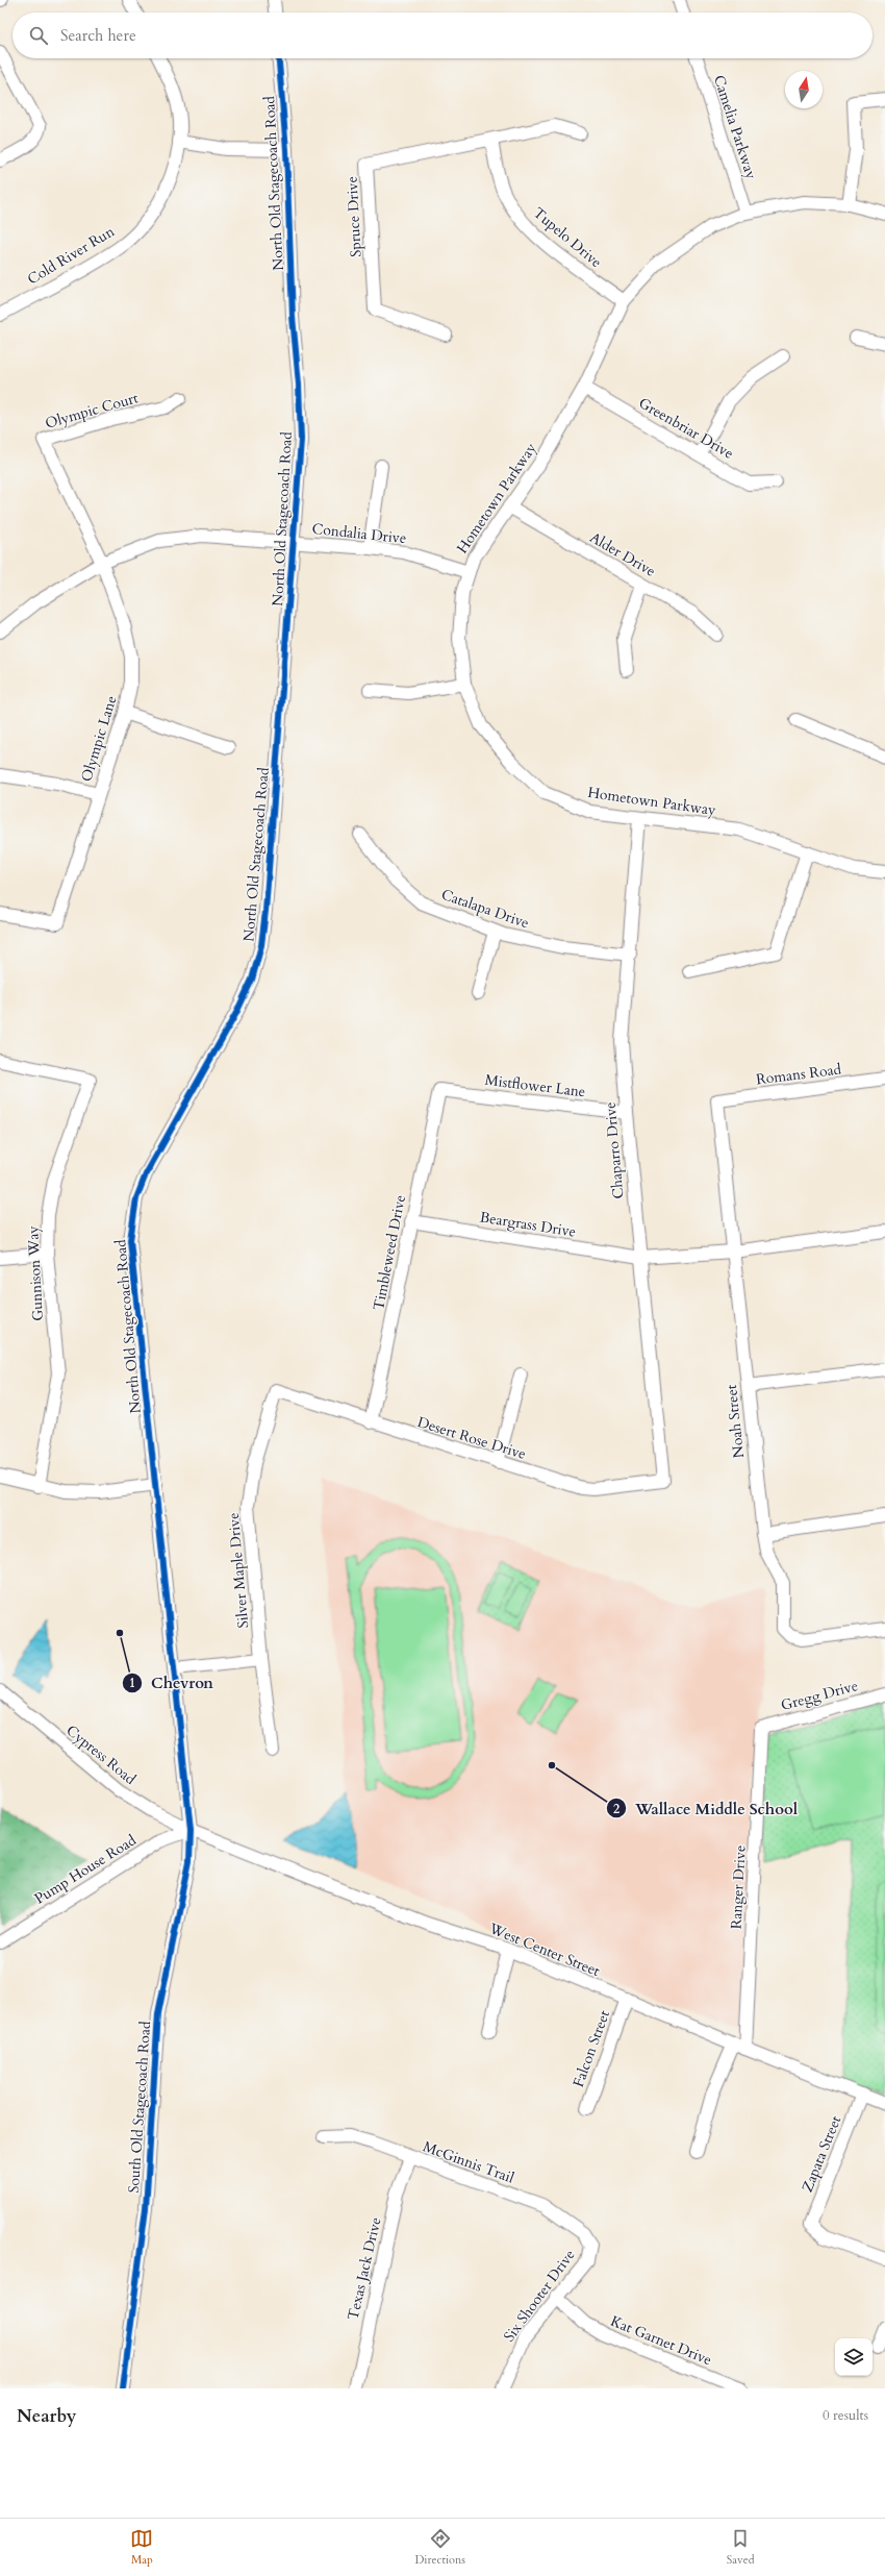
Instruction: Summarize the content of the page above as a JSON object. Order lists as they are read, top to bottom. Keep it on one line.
{"streets":{"street":["Camelia Parkway","North Old Stagecoach Road","Spruce Drive","Tupelo Drive","Cold River Run","Olympic Court","Greenbriar Drive","Hometown Parkway","Condalia Drive","Alder Drive","Olympic Lane","Catalapa Drive","Romans Road","Mistflower Lane","Chaparro Drive","Beargrass Drive","Timbleweed Drive","Gunnison Way","Noah Street","Desert Rose Drive","Silver Maple Drive","Gregg Drive","Cypress Road","Pump House Road","Ranger Drive","West Center Street","Falcon Street","South Old Stagecoach Road","Zapata Street","McGinnis Trail","Texas Jack Drive","Six Shooter Drive","Kat Garnet Drive"]},"crossings":[["Camelia Parkway","Hometown Parkway"],["North Old Stagecoach Road","Condalia Drive"],["North Old Stagecoach Road","Cypress Road"],["North Old Stagecoach Road","Pump House Road"],["North Old Stagecoach Road","West Center Street"],["North Old Stagecoach Road","South Old Stagecoach Road"],["Spruce Drive","Tupelo Drive"],["Tupelo Drive","Hometown Parkway"],["Olympic Court","Condalia Drive"],["Olympic Court","Olympic Lane"],["Greenbriar Drive","Hometown Parkway"],["Hometown Parkway","Condalia Drive"],["Hometown Parkway","Alder Drive"],["Hometown Parkway","Chaparro Drive"],["Condalia Drive","Olympic Lane"],["Catalapa Drive","Chaparro Drive"],["Romans Road","Noah Street"],["Mistflower Lane","Chaparro Drive"],["Mistflower Lane","Timbleweed Drive"],["Chaparro Drive","Beargrass Drive"],["Chaparro Drive","Desert Rose Drive"],["Beargrass Drive","Timbleweed Drive"],["Beargrass Drive","Noah Street"],["Timbleweed Drive","Desert Rose Drive"],["Desert Rose Drive","Silver Maple Drive"],["Gregg Drive","Ranger Drive"],["Cypress Road","Pump House Road"],["Cypress Road","West Center Street"],["Cypress Road","South Old Stagecoach Road"],["Pump House Road","West Center Street"],["Pump House Road","South Old Stagecoach Road"],["Ranger Drive","West Center Street"],["West Center Street","Falcon Street"],["West Center Street","South Old Stagecoach Road"],["West Center Street","Zapata Street"],["McGinnis Trail","Texas Jack Drive"],["McGinnis Trail","Six Shooter Drive"],["Six Shooter Drive","Kat Garnet Drive"]],"places":["Chevron","Wallace Middle School"],"north":"top","page":{"search":"Search here","heading":["Nearby","0 results"],"nav":["Map","Directions","Saved"]}}
